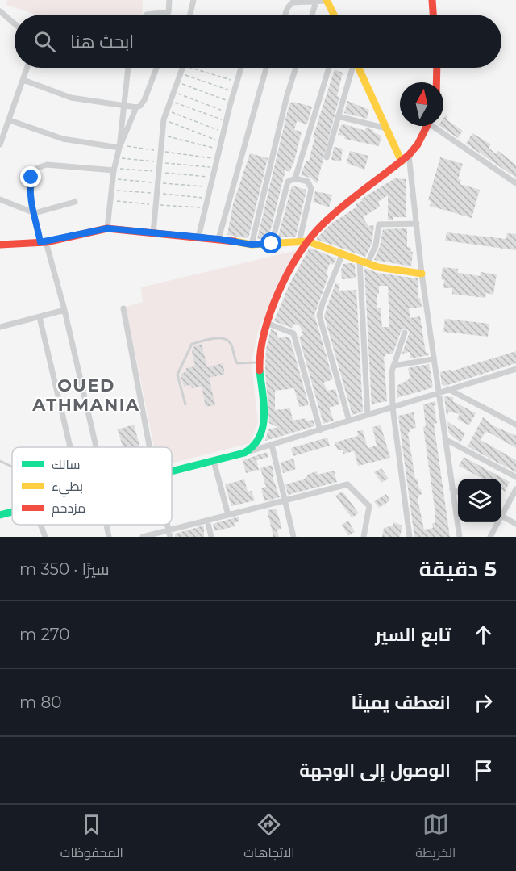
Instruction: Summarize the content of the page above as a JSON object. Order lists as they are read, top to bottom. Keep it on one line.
{"districts":["OUED ATHMANIA"],"legend":["سالك","بطيء","مزدحم"],"north":"top","page":{"search":"ابحث هنا","heading":["5 دقيقة","سيرًا · 350 m"],"list":[["تابع السير","270 m"],["انعطف يمينًا","80 m"],"الوصول إلى الوجهة"],"nav":["الخريطة","الاتجاهات","المحفوظات"]}}
